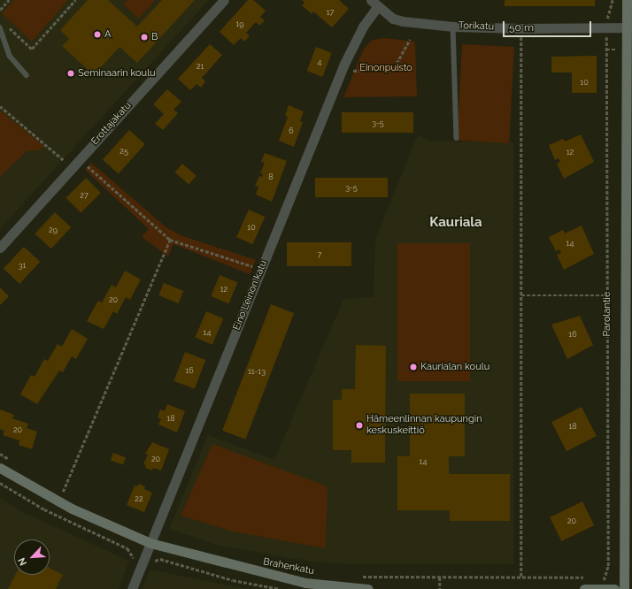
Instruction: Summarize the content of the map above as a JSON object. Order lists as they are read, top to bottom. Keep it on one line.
{"streets":{"main road":["Parolantie","Brahenkatu"],"street":["Torikatu","Erottajakatu","Eino Leinon katu"]},"crossings":[["Torikatu","Eino Leinon katu"],["Torikatu","Parolantie"],["Eino Leinon katu","Brahenkatu"]],"districts":["Kauriala"],"parks":["Einonpuisto"],"places":["A","B","Seminaarin koulu","Kaurialan koulu","Hämeenlinnan kaupungin keskuskeittiö"],"house_numbers":["17","19","4","21","10","3-5","6","25","12","8","3-5","27","10","29","14","7","31","12","20","14","16","16","11-13","18","18","20","20","14","22","20"],"scale_bar":"50 m","north":"bottom left"}
